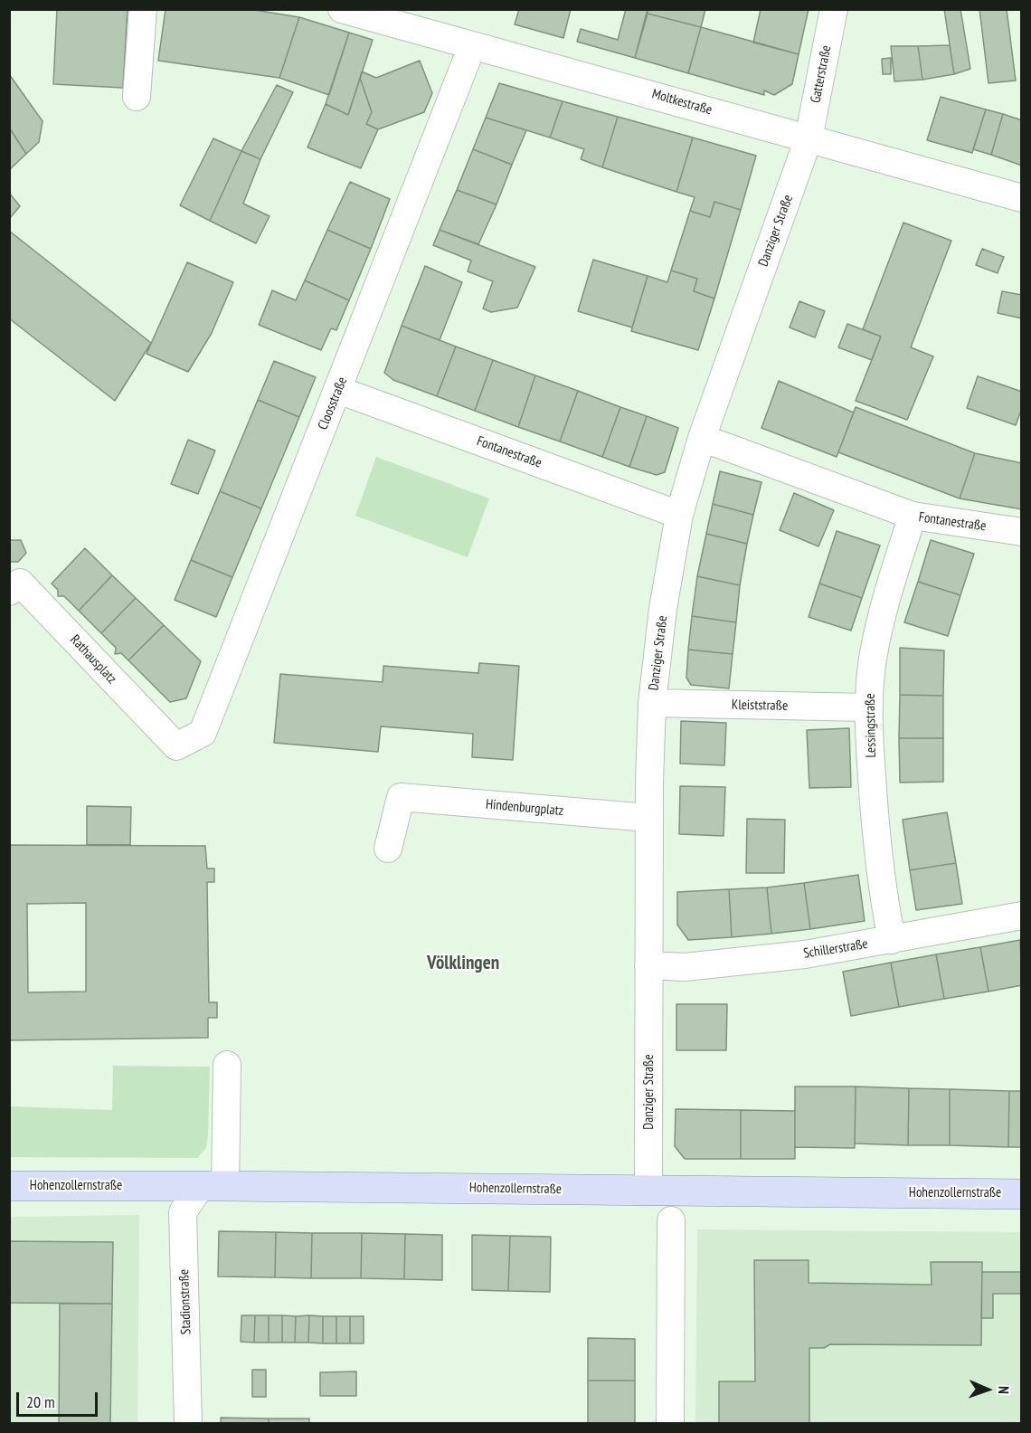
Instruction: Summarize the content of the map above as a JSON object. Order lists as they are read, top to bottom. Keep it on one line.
{"streets":{"main road":["Hohenzollernstraße"],"street":["Gatterstraße","Moltkestraße","Danziger Straße","Cloosstraße","Fontanestraße","Rathausplatz","Kleiststraße","Lessingstraße","Hindenburgplatz","Schillerstraße","Stadionstraße"]},"crossings":[["Gatterstraße","Moltkestraße"],["Gatterstraße","Danziger Straße"],["Moltkestraße","Danziger Straße"],["Moltkestraße","Cloosstraße"],["Danziger Straße","Fontanestraße"],["Danziger Straße","Kleiststraße"],["Danziger Straße","Hindenburgplatz"],["Danziger Straße","Schillerstraße"],["Danziger Straße","Hohenzollernstraße"],["Cloosstraße","Fontanestraße"],["Cloosstraße","Rathausplatz"],["Fontanestraße","Lessingstraße"],["Kleiststraße","Lessingstraße"],["Lessingstraße","Schillerstraße"],["Hohenzollernstraße","Stadionstraße"]],"districts":["Völklingen"],"scale_bar":"20 m","north":"right"}
